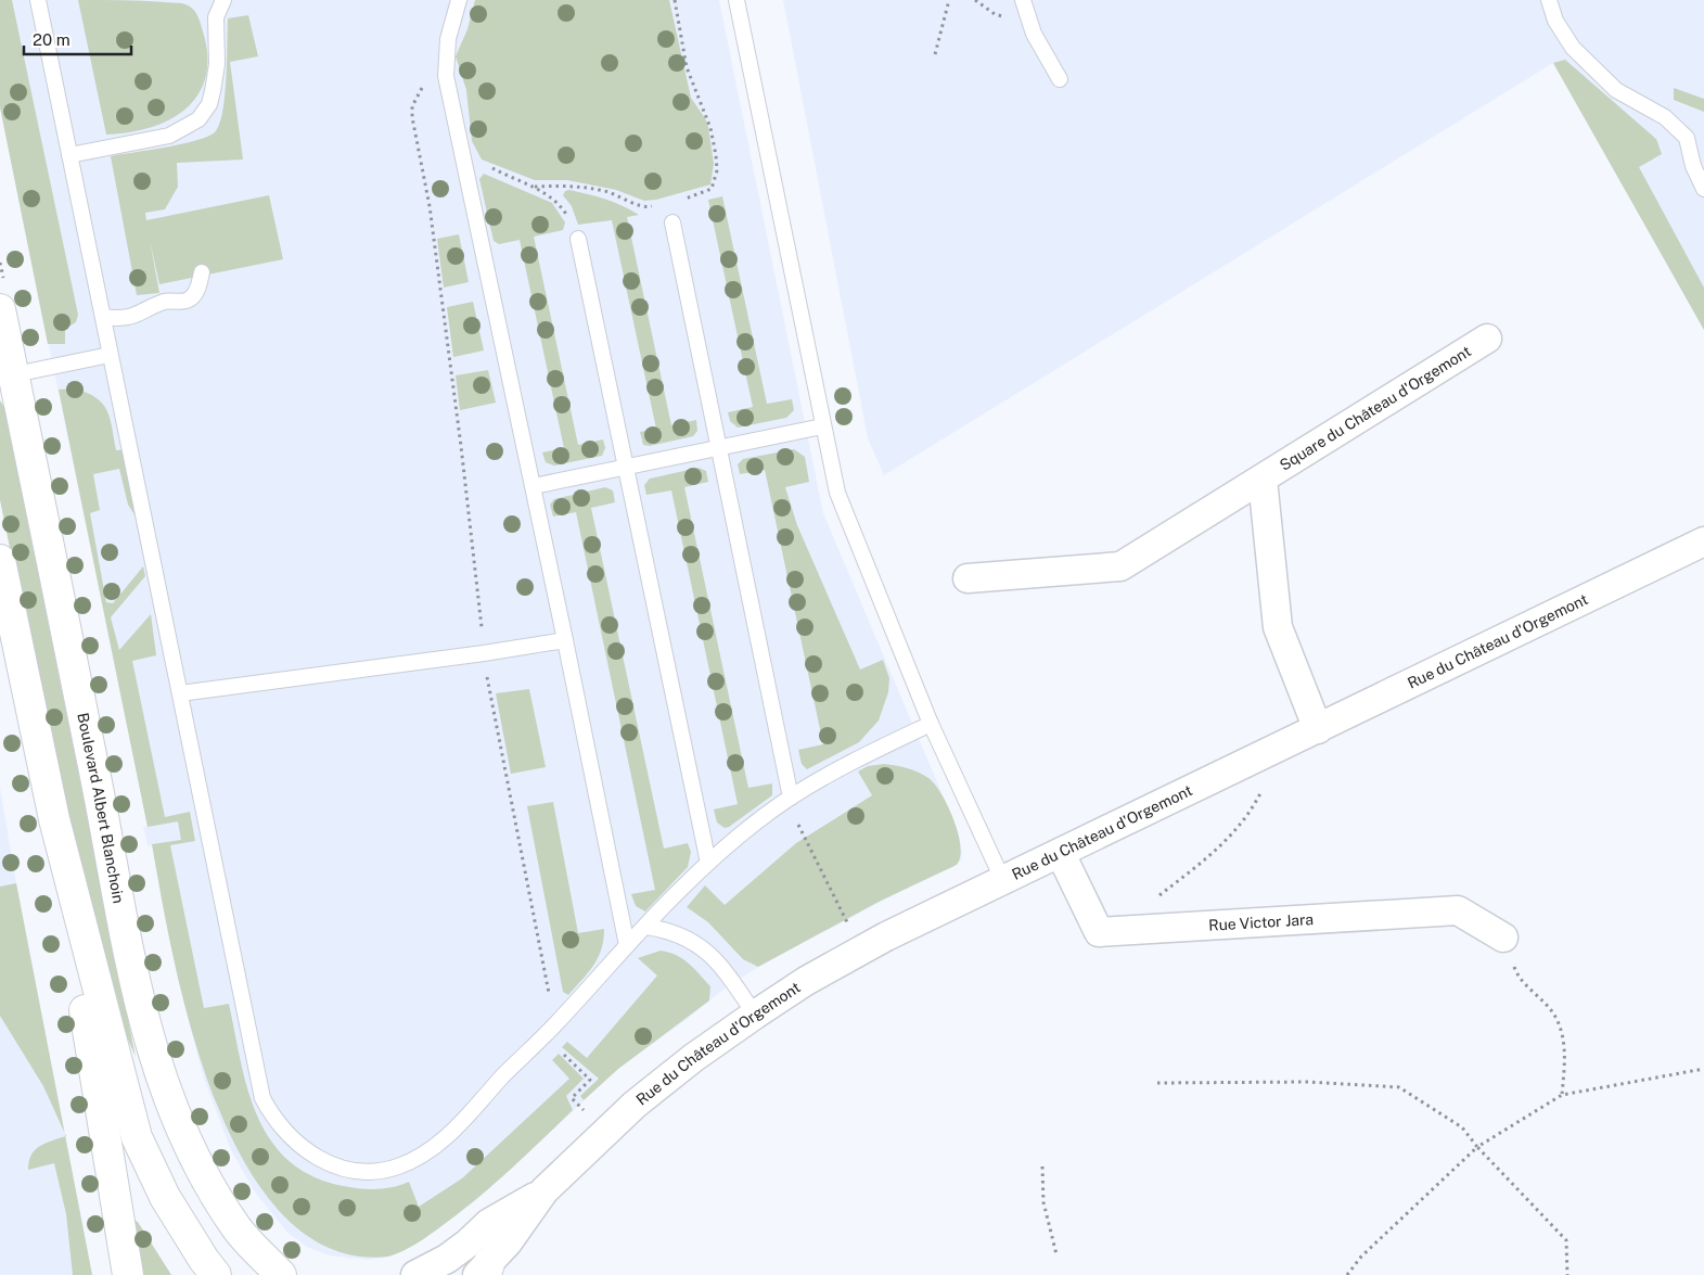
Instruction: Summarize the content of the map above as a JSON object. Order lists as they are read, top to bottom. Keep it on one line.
{"streets":{"street":["Square du Château d'Orgemont","Rue du Château d'Orgemont","Boulevard Albert Blanchoin","Rue Victor Jara"]},"crossings":[["Square du Château d'Orgemont","Rue du Château d'Orgemont"],["Rue du Château d'Orgemont","Rue Victor Jara"]],"scale_bar":"20 m"}
